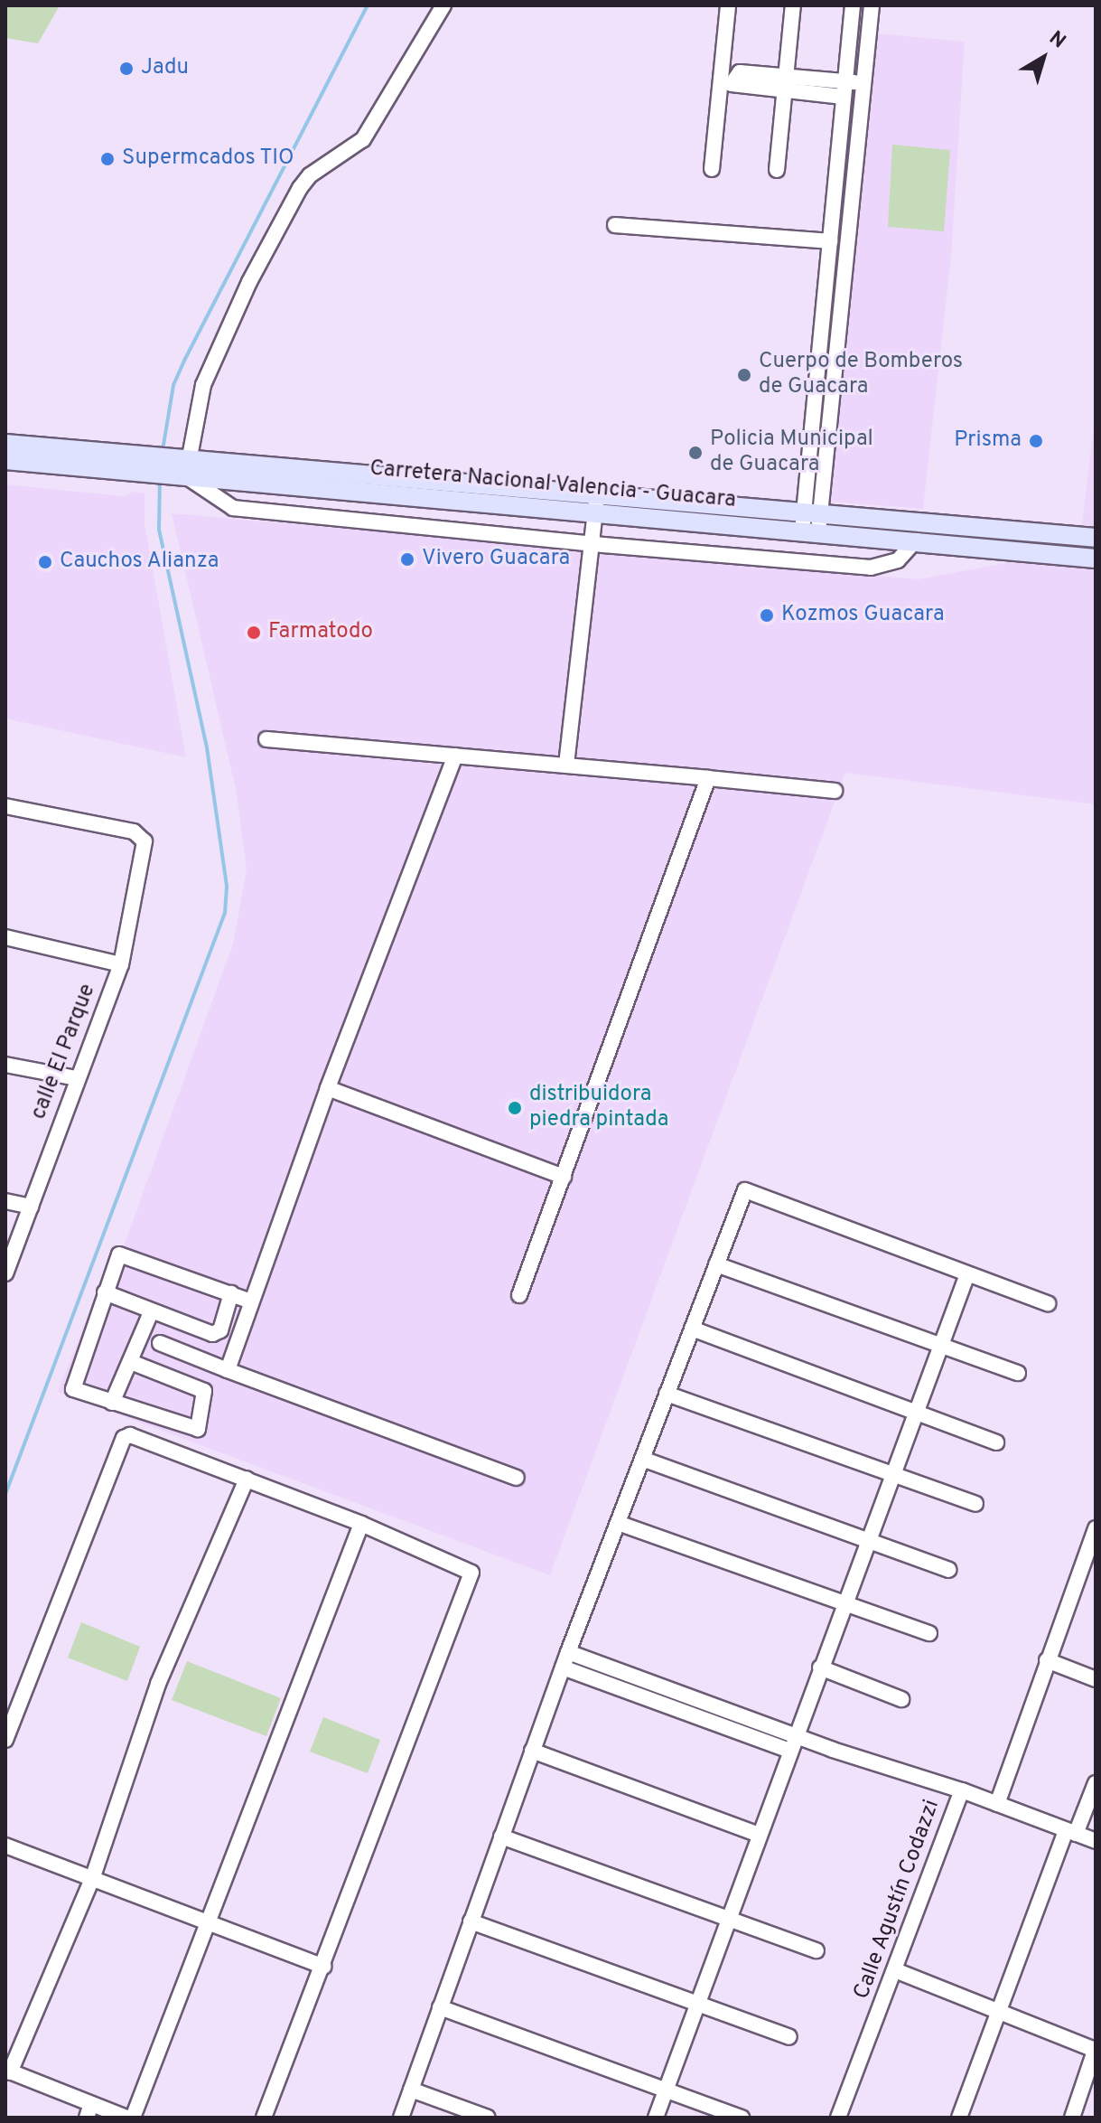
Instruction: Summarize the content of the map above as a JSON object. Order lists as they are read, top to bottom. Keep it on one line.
{"streets":{"main road":["Carretera Nacional Valencia - Guacara"],"street":["calle El Parque","Calle Agustín Codazzi"]},"places":["Jadu","Supermcados TIO","Cuerpo de Bomberos de Guacara","Prisma","Policia Municipal de Guacara","Vivero Guacara","Cauchos Alianza","Kozmos Guacara","Farmatodo","distribuidora piedra pintada"],"north":"top right"}
